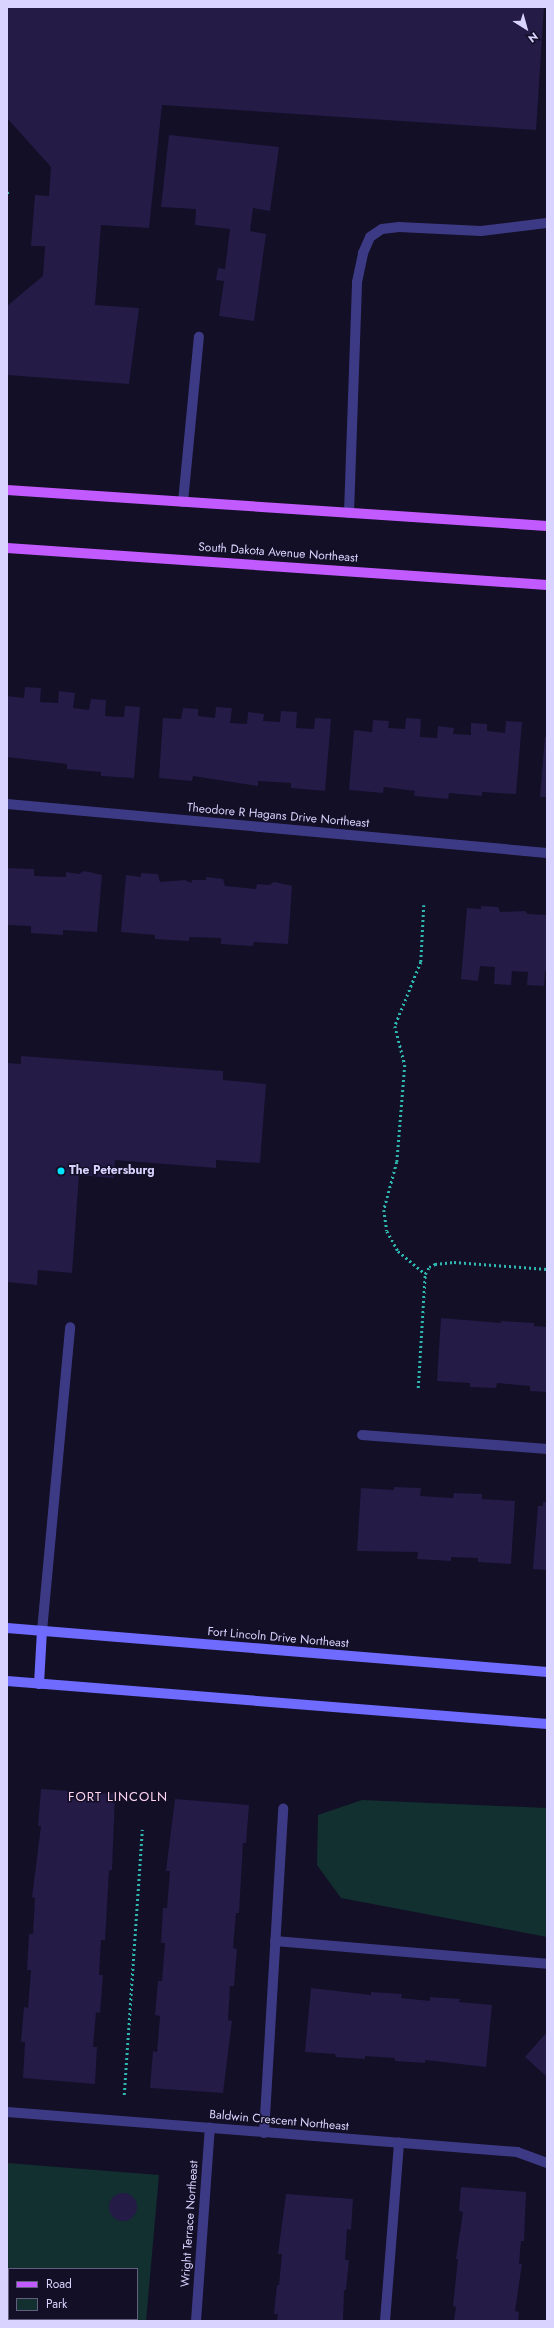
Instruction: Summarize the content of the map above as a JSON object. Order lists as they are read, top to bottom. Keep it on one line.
{"streets":{"main road":["South Dakota Avenue Northeast"],"street":["Theodore R Hagans Drive Northeast","Fort Lincoln Drive Northeast","Baldwin Crescent Northeast","Wright Terrace Northeast"]},"crossings":[["Baldwin Crescent Northeast","Wright Terrace Northeast"]],"districts":["FORT LINCOLN"],"places":["The Petersburg"],"legend":["Road","Park"],"north":"bottom right"}
